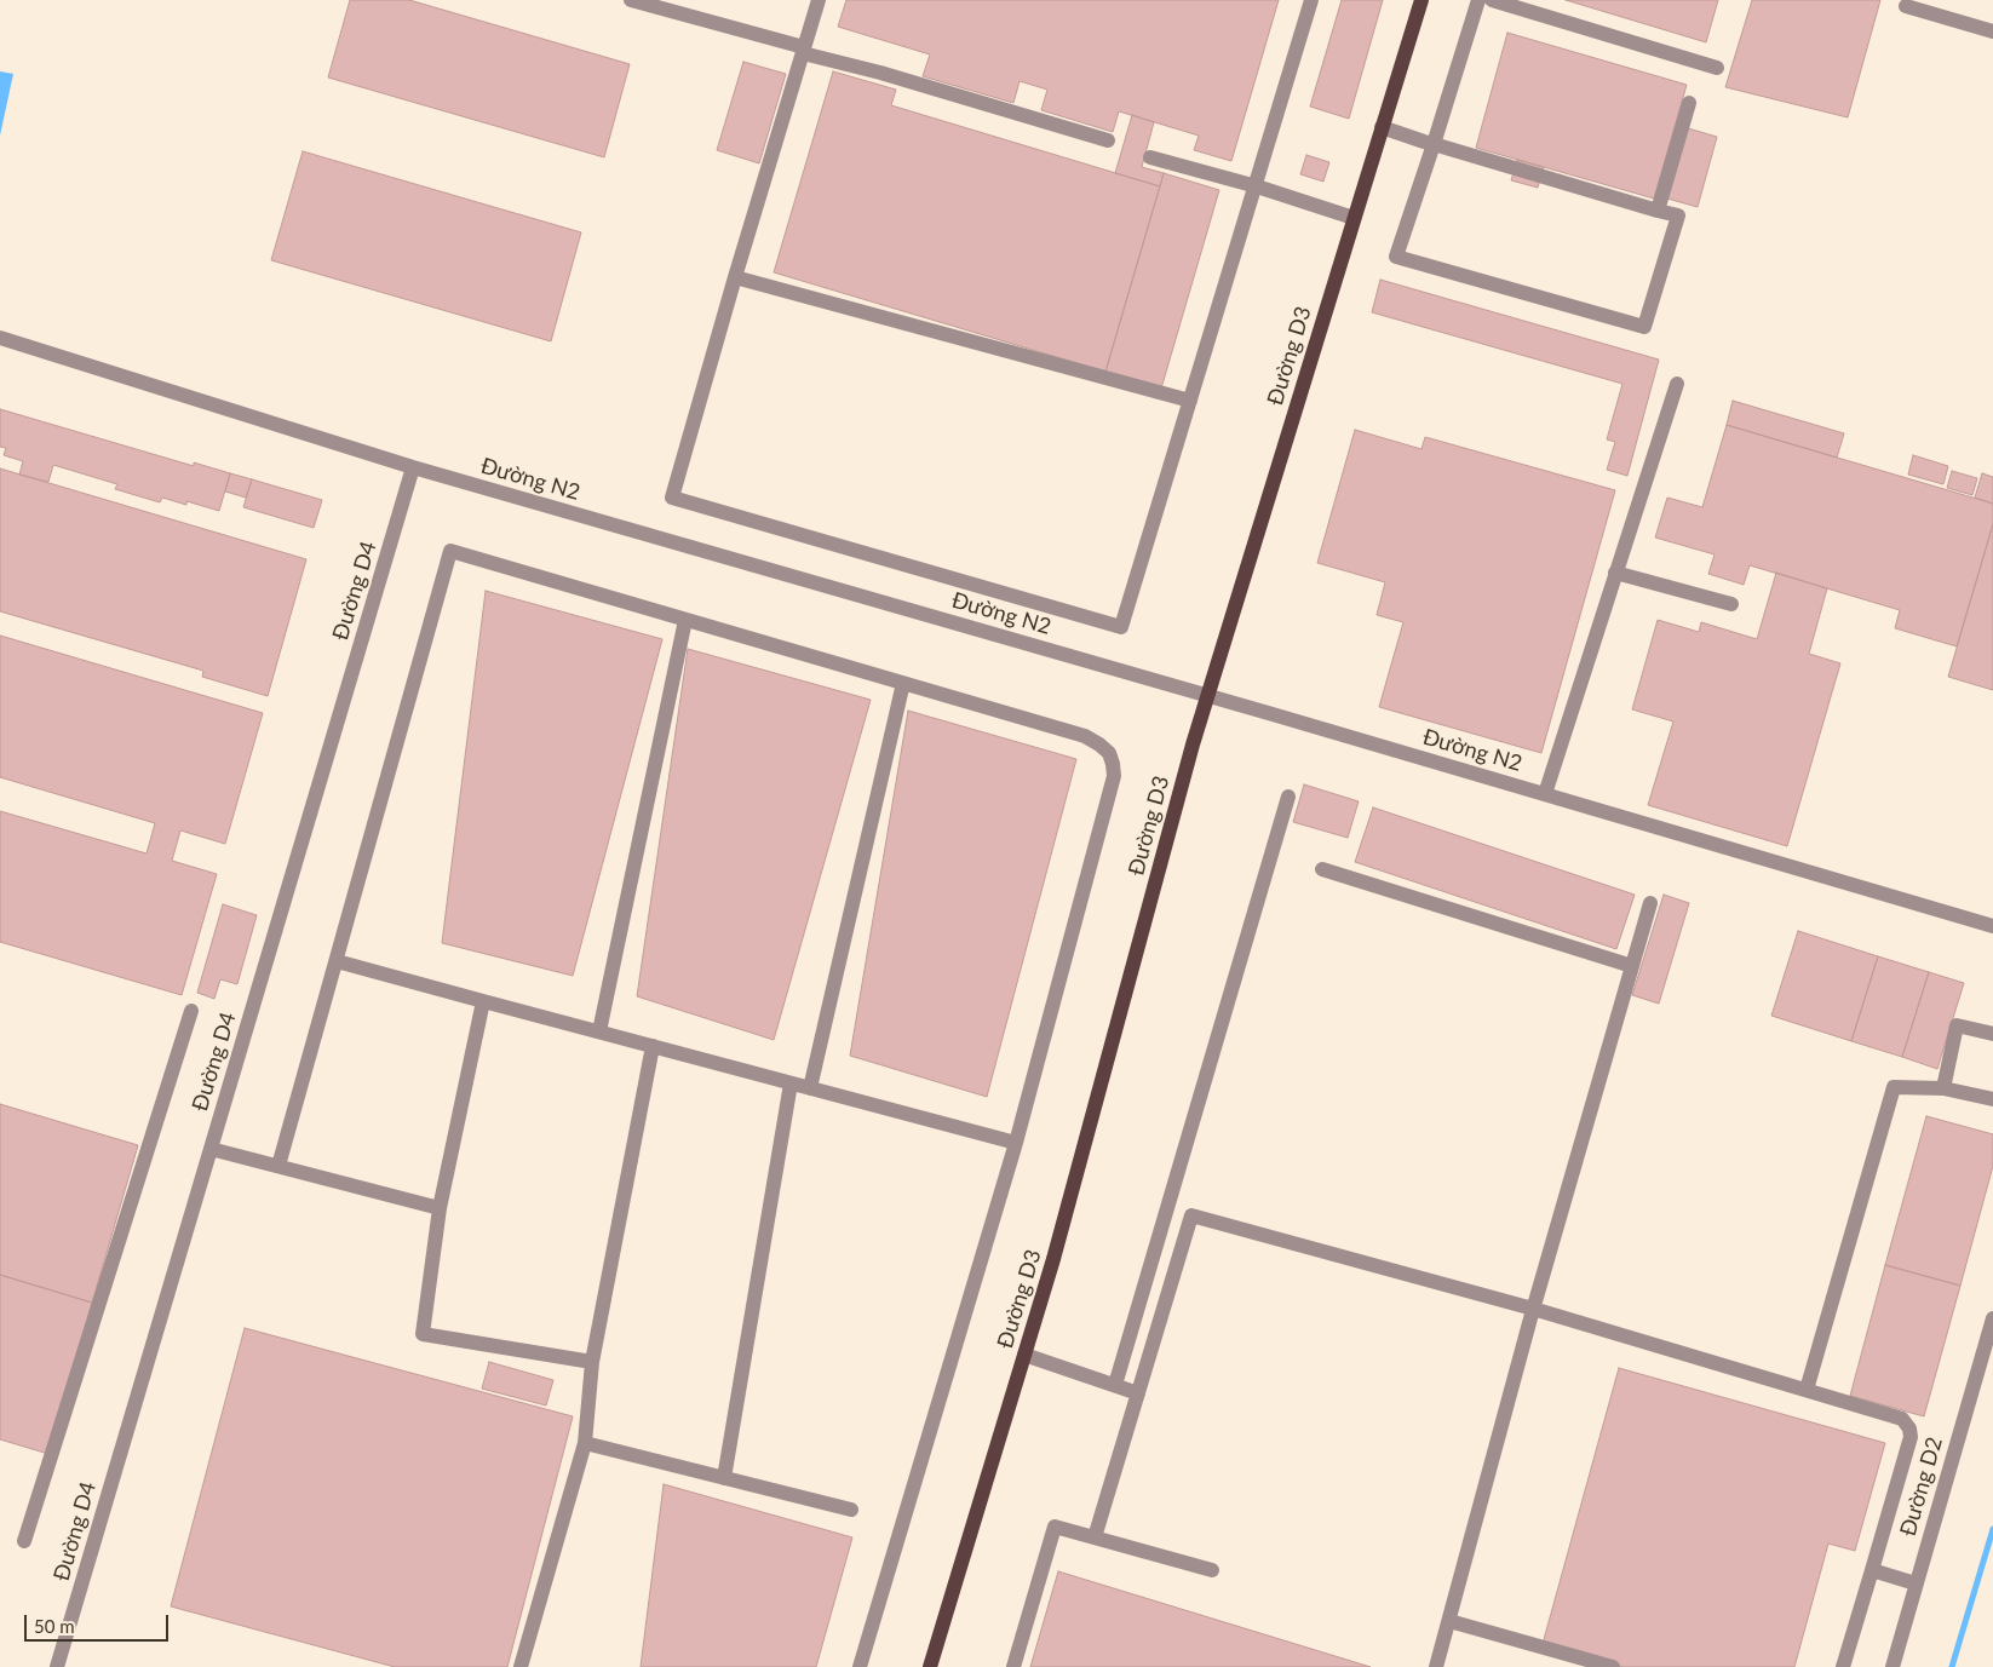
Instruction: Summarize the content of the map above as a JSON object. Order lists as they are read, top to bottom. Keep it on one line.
{"streets":{"main road":["Đường D3"],"street":["Đường N2","Đường D4","Đường D2"]},"crossings":[["Đường D3","Đường N2"],["Đường N2","Đường D4"]],"scale_bar":"50 m"}
